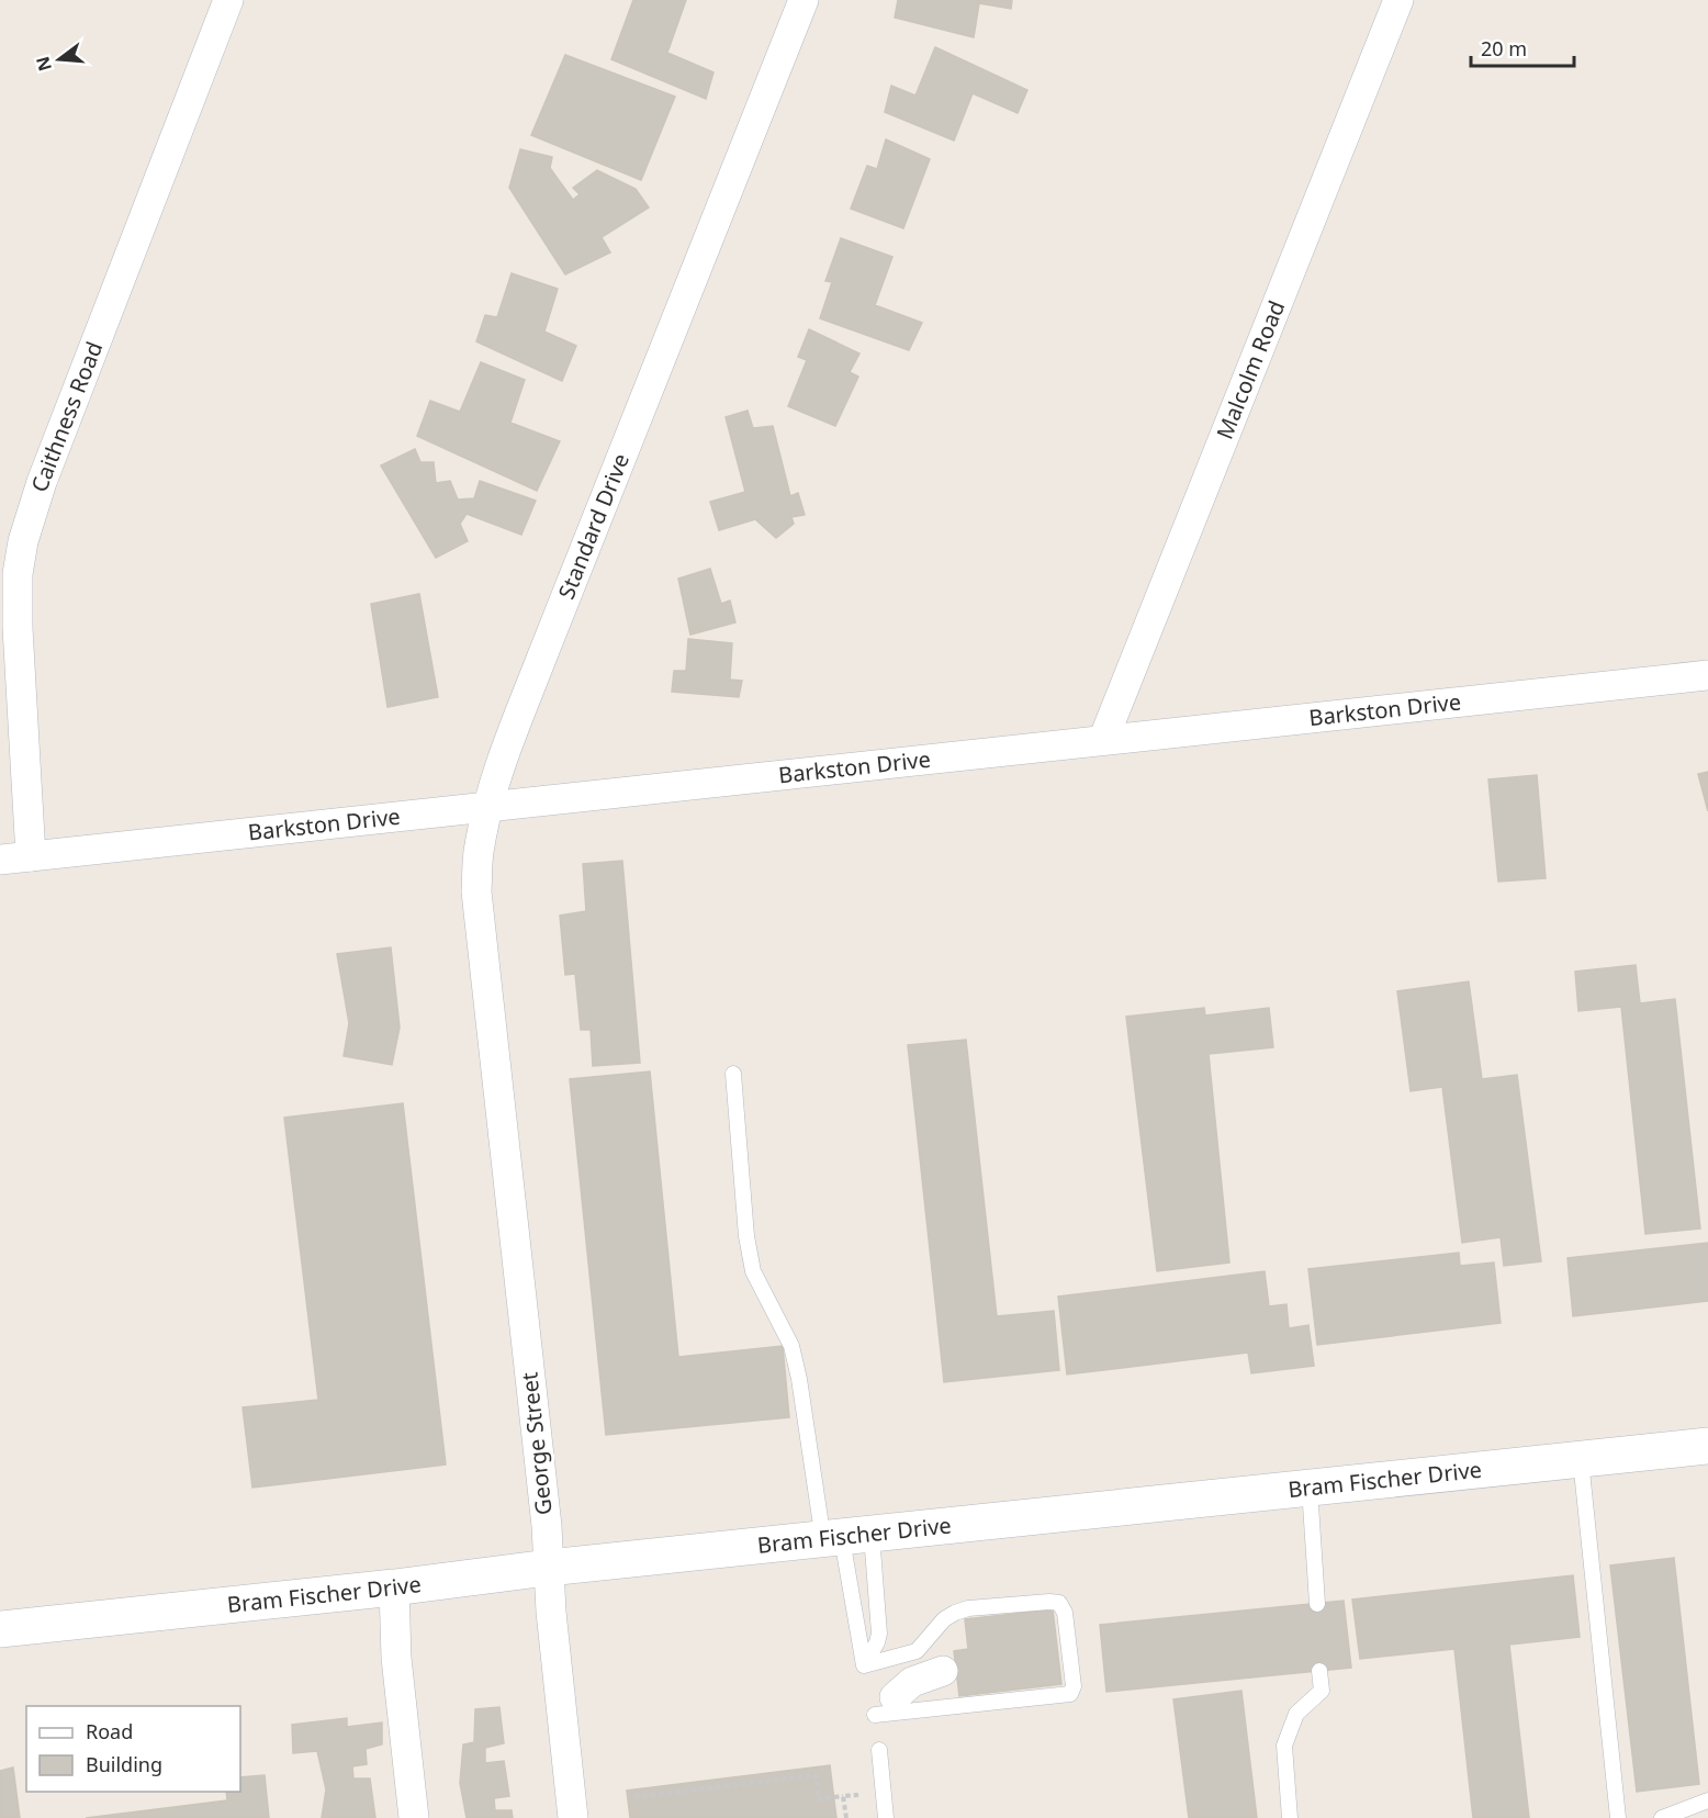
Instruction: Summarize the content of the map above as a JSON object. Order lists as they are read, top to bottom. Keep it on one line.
{"streets":{"main road":["Bram Fischer Drive"],"street":["Malcolm Road","Caithness Road","Standard Drive","Barkston Drive","George Street"]},"crossings":[["Malcolm Road","Barkston Drive"],["Caithness Road","Barkston Drive"],["Standard Drive","Barkston Drive"],["Standard Drive","George Street"],["George Street","Bram Fischer Drive"]],"legend":["Road","Building"],"scale_bar":"20 m","north":"left"}
